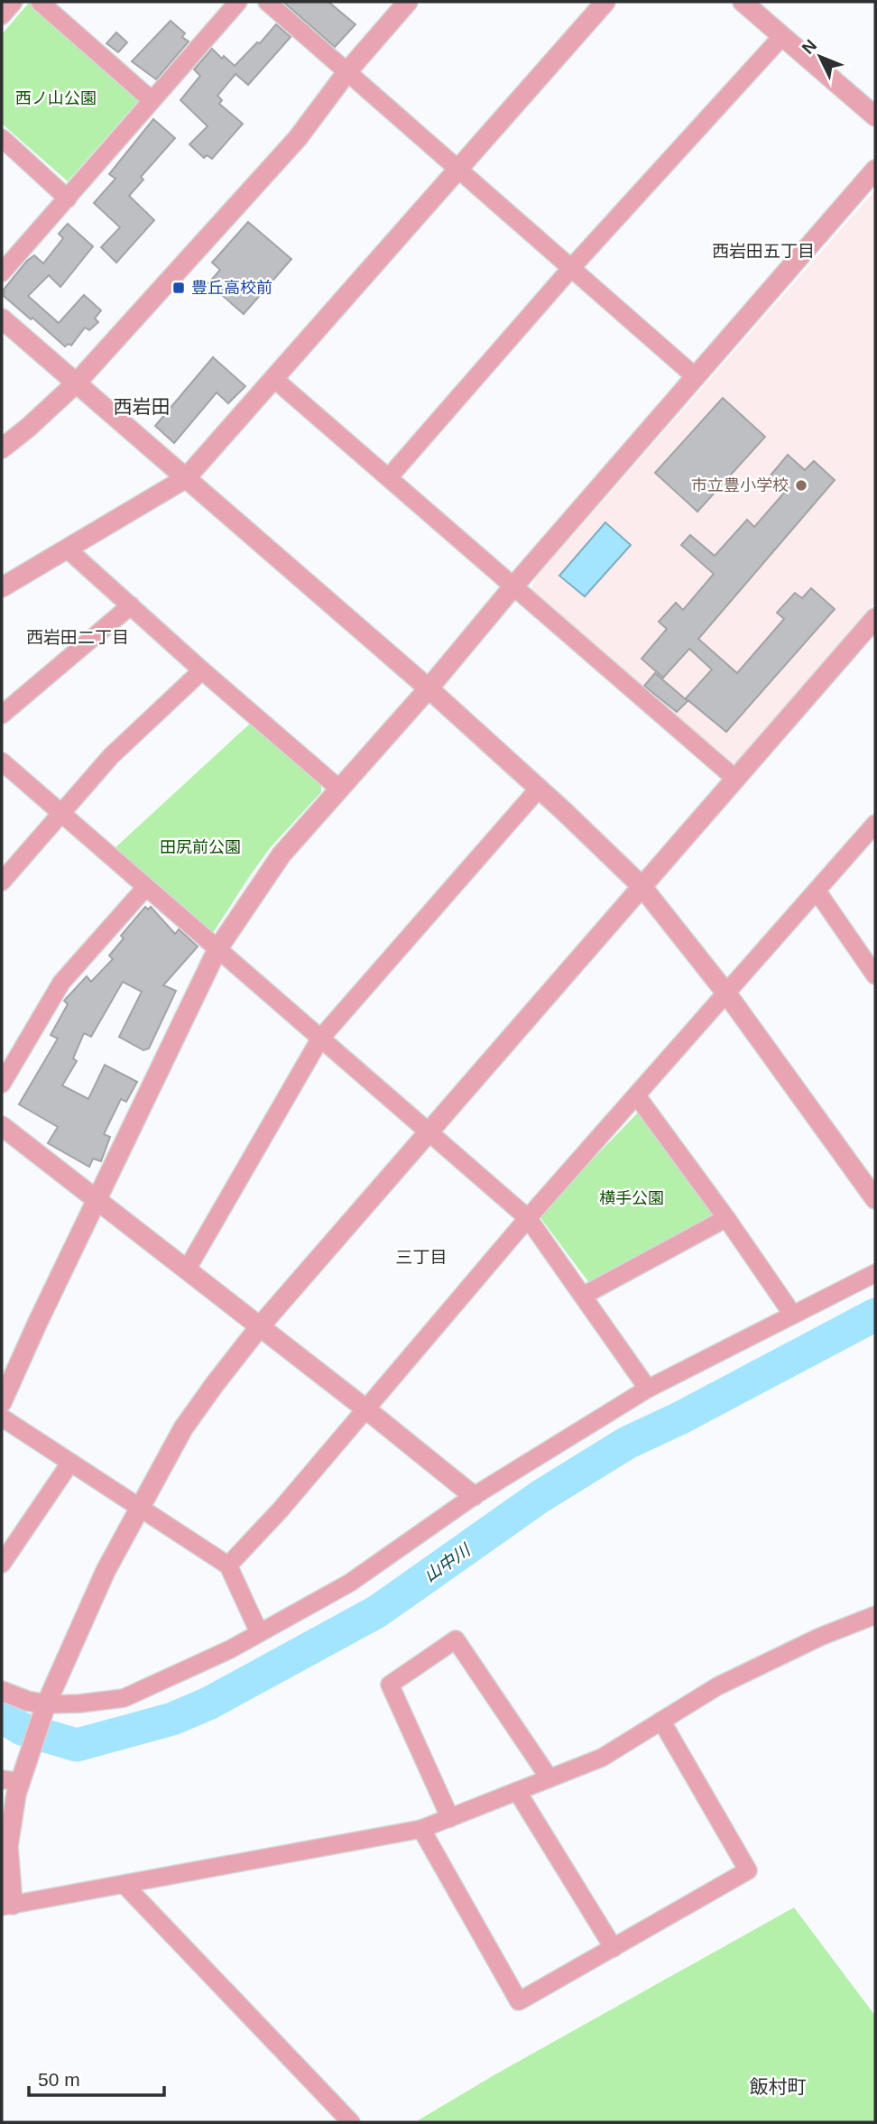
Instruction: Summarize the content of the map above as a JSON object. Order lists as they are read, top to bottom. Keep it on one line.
{"districts":["西岩田五丁目","西岩田","西岩田二丁目","三丁目","飯村町"],"water":["山中川"],"parks":["西ノ山公園","田尻前公園","横手公園"],"places":{"transit":["豊丘高校前"],"other":["市立豊小学校"]},"scale_bar":"50 m","north":"top left"}
